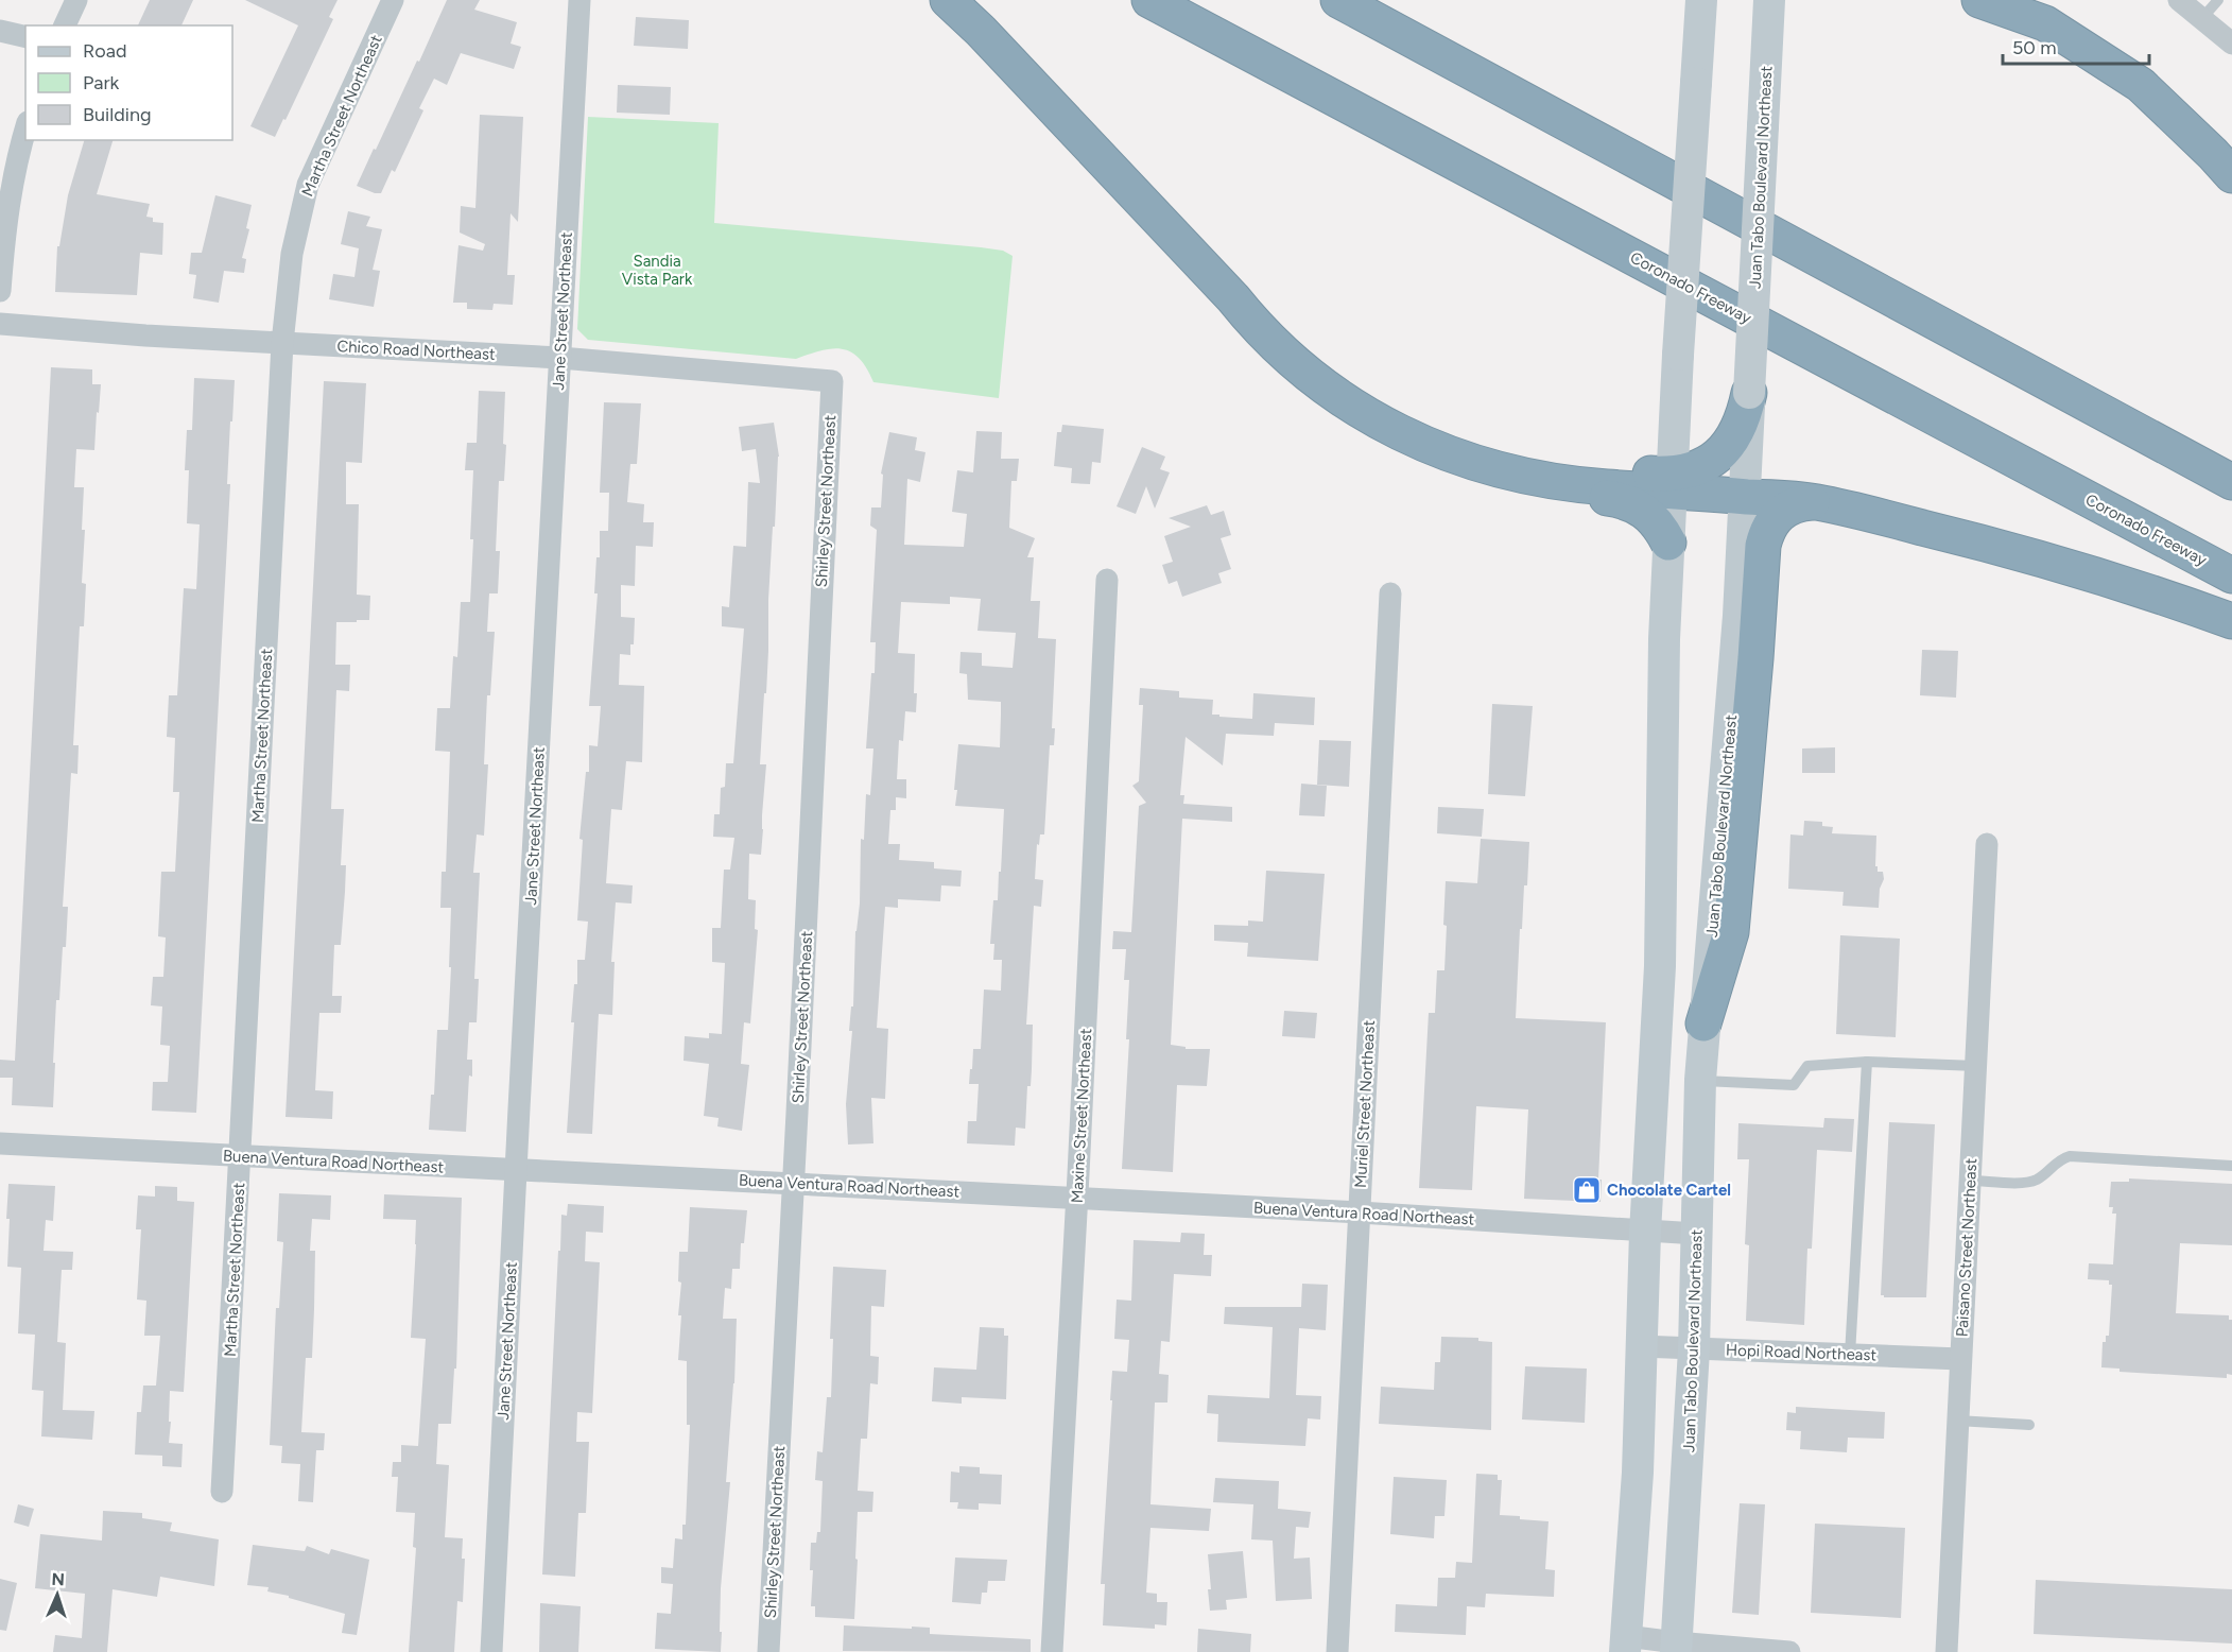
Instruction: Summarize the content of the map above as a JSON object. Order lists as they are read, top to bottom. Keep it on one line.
{"streets":{"highway":["Coronado Freeway"],"main road":["Juan Tabo Boulevard Northeast"],"street":["Martha Street Northeast","Jane Street Northeast","Chico Road Northeast","Shirley Street Northeast","Muriel Street Northeast","Maxine Street Northeast","Buena Ventura Road Northeast","Paisano Street Northeast","Hopi Road Northeast"]},"crossings":[["Martha Street Northeast","Chico Road Northeast"],["Martha Street Northeast","Buena Ventura Road Northeast"],["Juan Tabo Boulevard Northeast","Buena Ventura Road Northeast"],["Juan Tabo Boulevard Northeast","Hopi Road Northeast"],["Jane Street Northeast","Chico Road Northeast"],["Jane Street Northeast","Buena Ventura Road Northeast"],["Chico Road Northeast","Shirley Street Northeast"],["Shirley Street Northeast","Buena Ventura Road Northeast"],["Muriel Street Northeast","Buena Ventura Road Northeast"],["Maxine Street Northeast","Buena Ventura Road Northeast"],["Paisano Street Northeast","Hopi Road Northeast"]],"parks":["Sandia Vista Park"],"places":{"shop":["Chocolate Cartel"]},"legend":["Road","Park","Building"],"scale_bar":"50 m","north":"top"}
